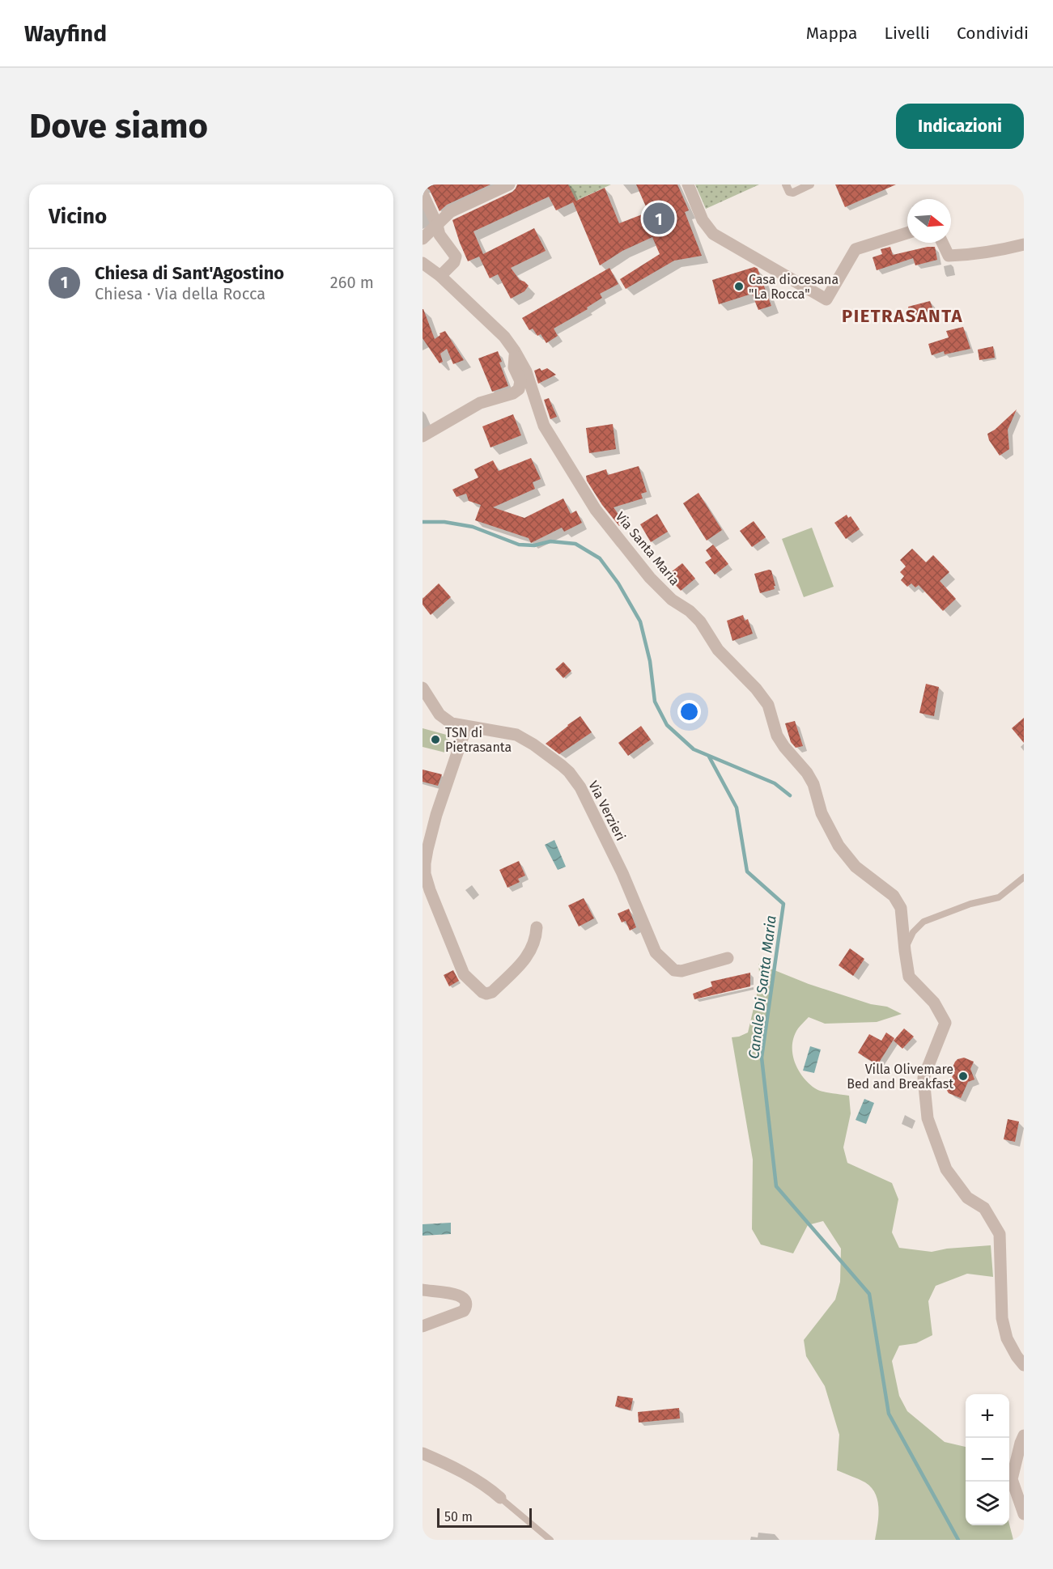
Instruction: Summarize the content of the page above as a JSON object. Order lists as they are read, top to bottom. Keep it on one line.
{"streets":{"street":["Via Santa Maria","Via Verzieri"]},"districts":["PIETRASANTA"],"water":["Canale Di Santa Maria"],"places":["Casa diocesana \"La Rocca\"","TSN di Pietrasanta","Villa Olivemare Bed and Breakfast"],"scale_bar":"50 m","north":"right","page":{"header":"Wayfind","nav":["Mappa","Livelli","Condividi"],"buttons":"Indicazioni","title":"Dove siamo","heading":"Vicino","pins":"1","list":[{"mark":"1","name":"Chiesa di Sant'Agostino","note":"Chiesa · Via della Rocca","value":"260 m"}],"map_buttons":["+","−"],"scale":"50 m"}}
